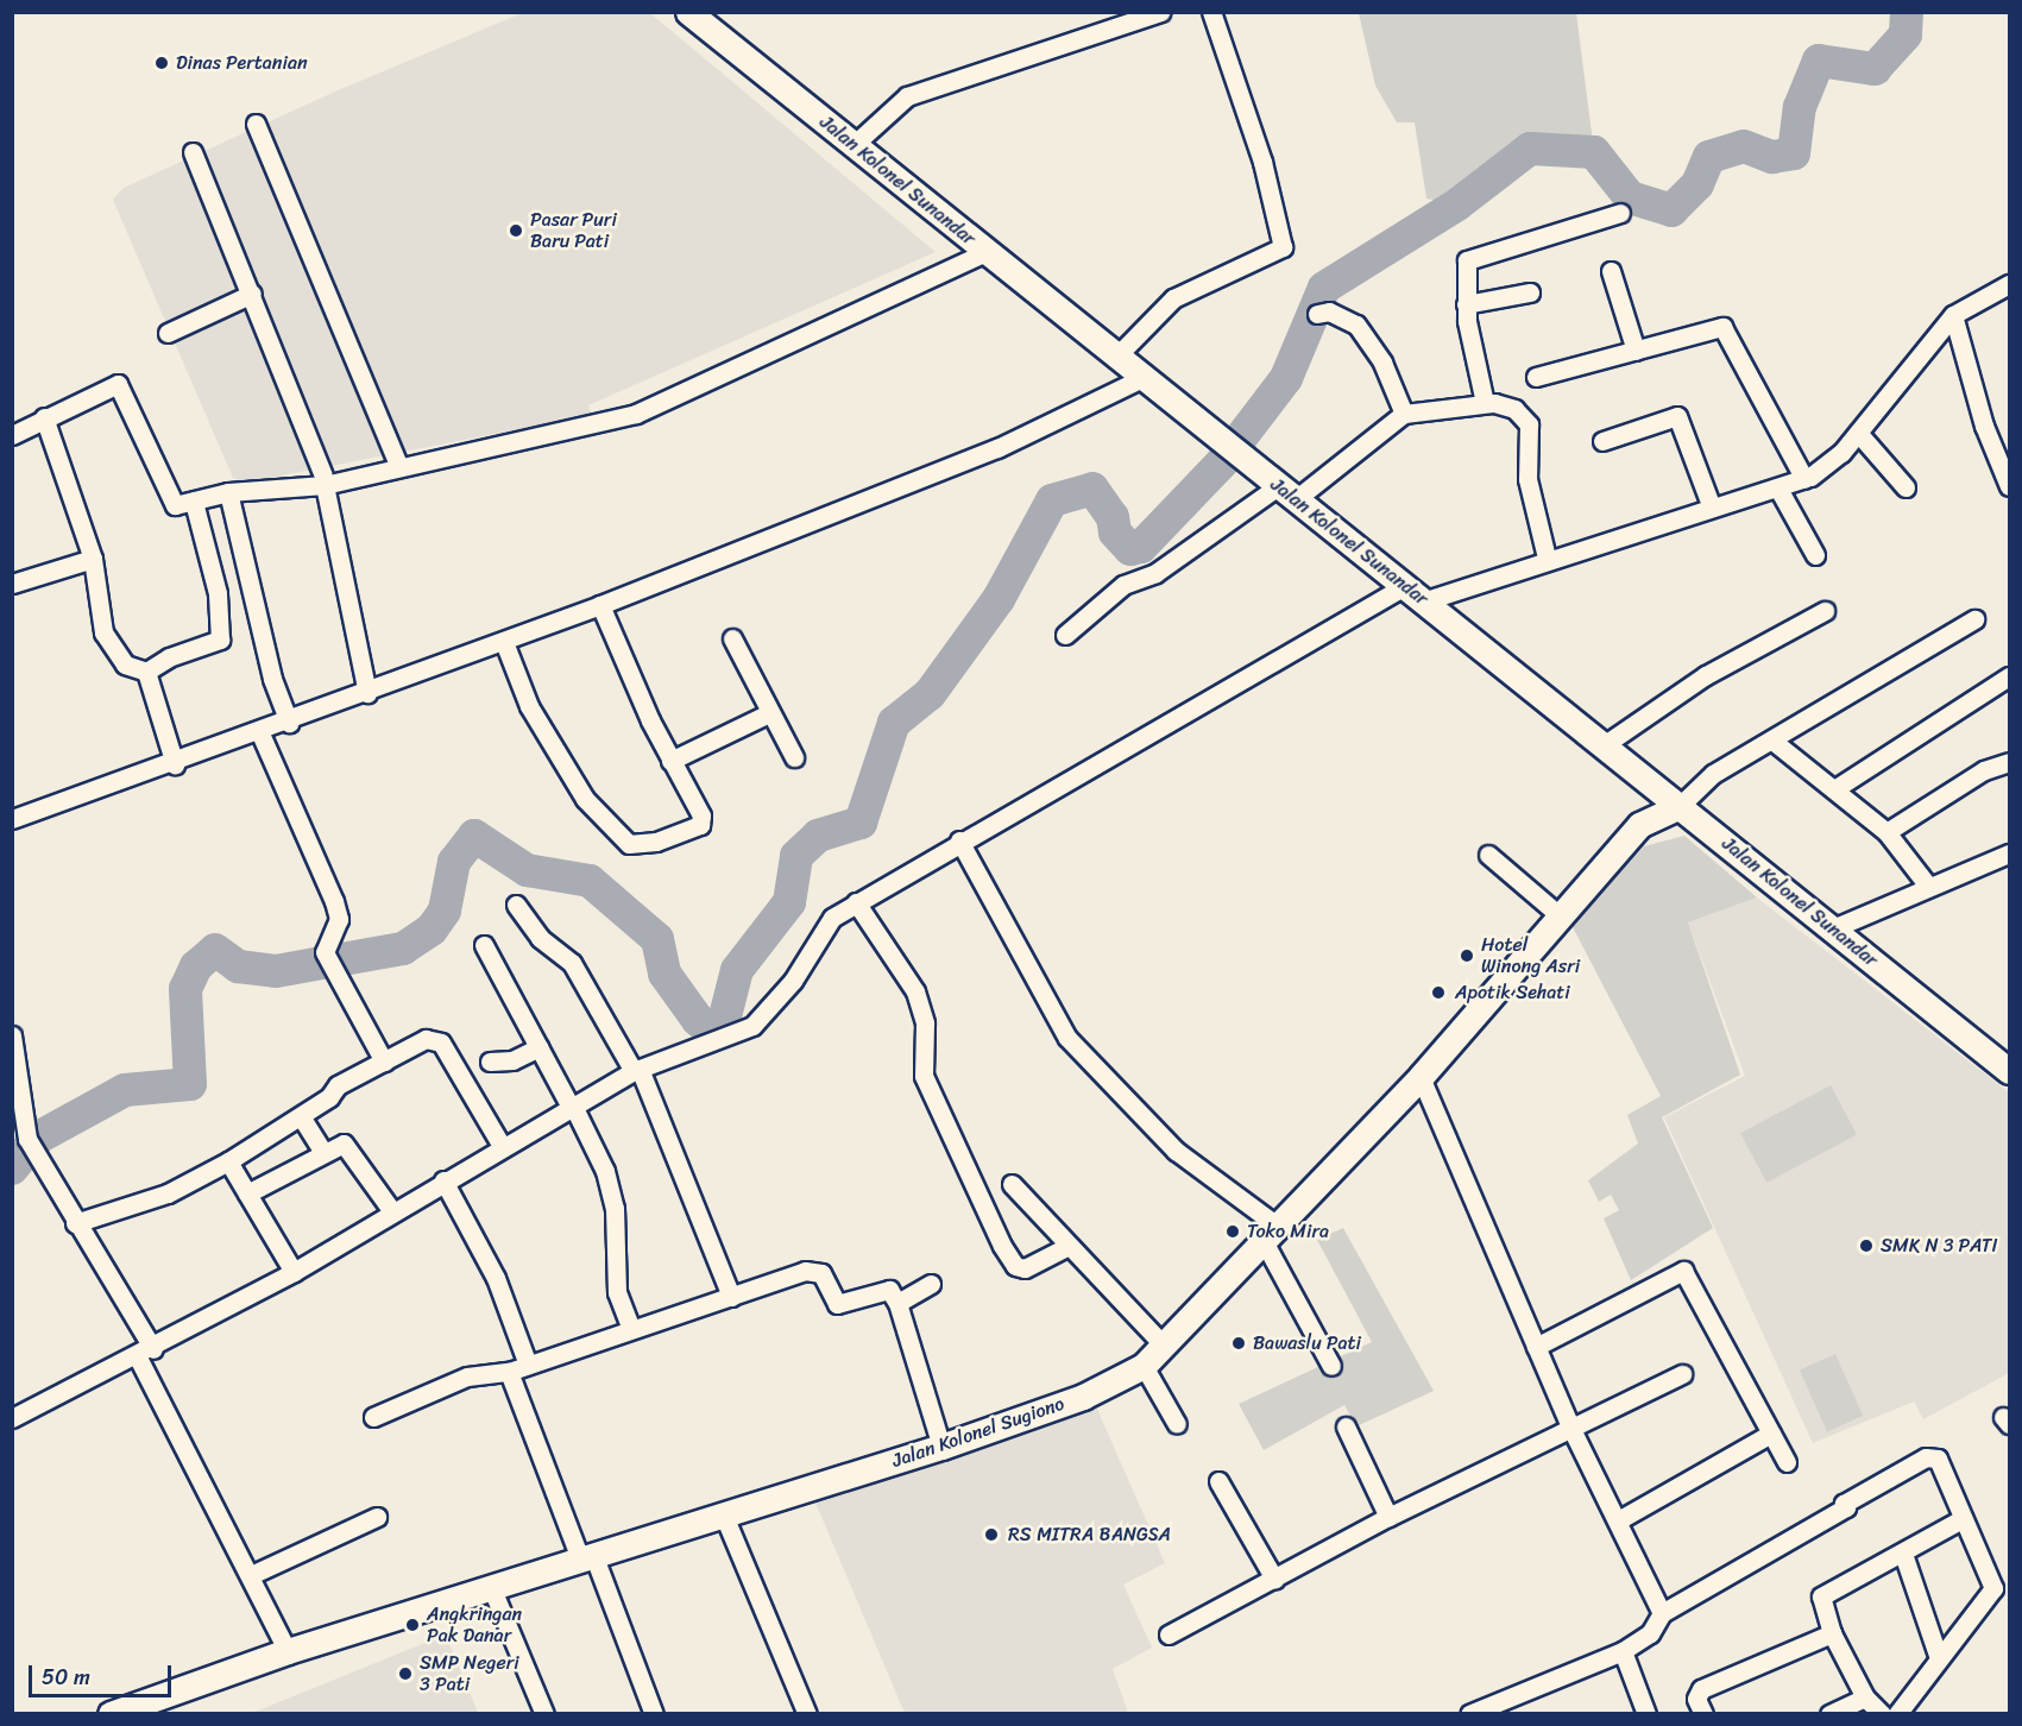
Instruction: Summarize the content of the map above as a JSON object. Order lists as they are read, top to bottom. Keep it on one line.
{"streets":{"main road":["Jalan Kolonel Sunandar","Jalan Kolonel Sugiono"]},"crossings":[["Jalan Kolonel Sunandar","Jalan Kolonel Sugiono"]],"places":["Dinas Pertanian","Pasar Puri Baru Pati","Hotel Winong Asri","Apotik Sehati","Toko Mira","SMK N 3 PATI","Bawaslu Pati","RS MITRA BANGSA","Angkringan Pak Danar","SMP Negeri 3 Pati"],"scale_bar":"50 m"}
